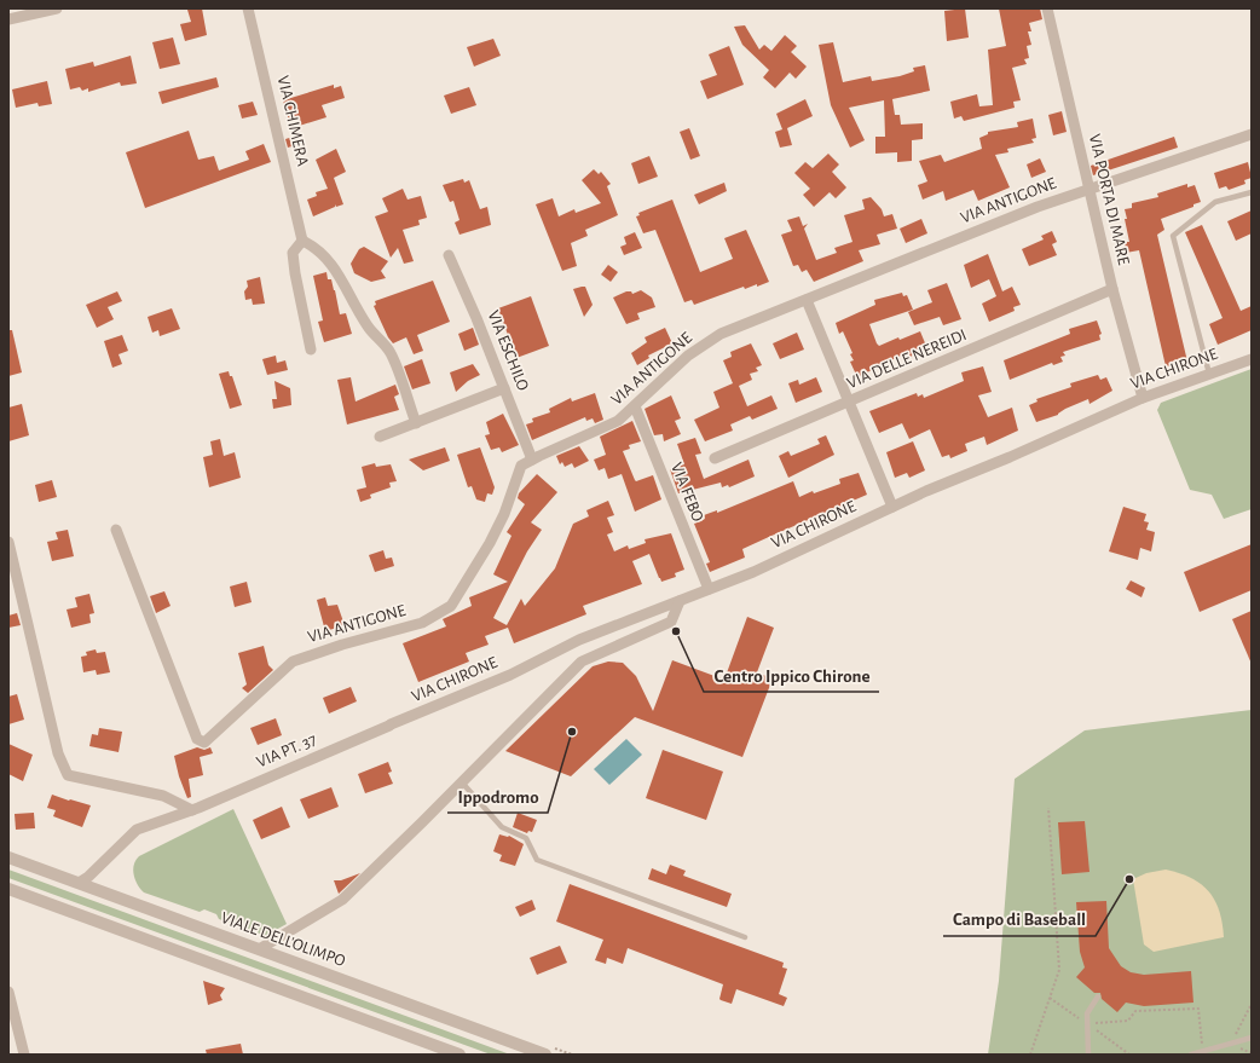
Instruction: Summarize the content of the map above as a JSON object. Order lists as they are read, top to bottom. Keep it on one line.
{"streets":{"street":["VIA CHIMERA","VIA PORTA DI MARE","VIA ANTIGONE","VIA ESCHILO","VIA DELLE NEREIDI","VIA CHIRONE","VIA FEBO","VIA PT. 37","VIALE DELL'OLIMPO"]},"crossings":[["VIA PORTA DI MARE","VIA ANTIGONE"],["VIA PORTA DI MARE","VIA DELLE NEREIDI"],["VIA PORTA DI MARE","VIA CHIRONE"],["VIA ANTIGONE","VIA ESCHILO"],["VIA ANTIGONE","VIA FEBO"],["VIA CHIRONE","VIA FEBO"],["VIA CHIRONE","VIA PT. 37"]],"places":["Centro Ippico Chirone","Ippodromo","Campo di Baseball"]}
